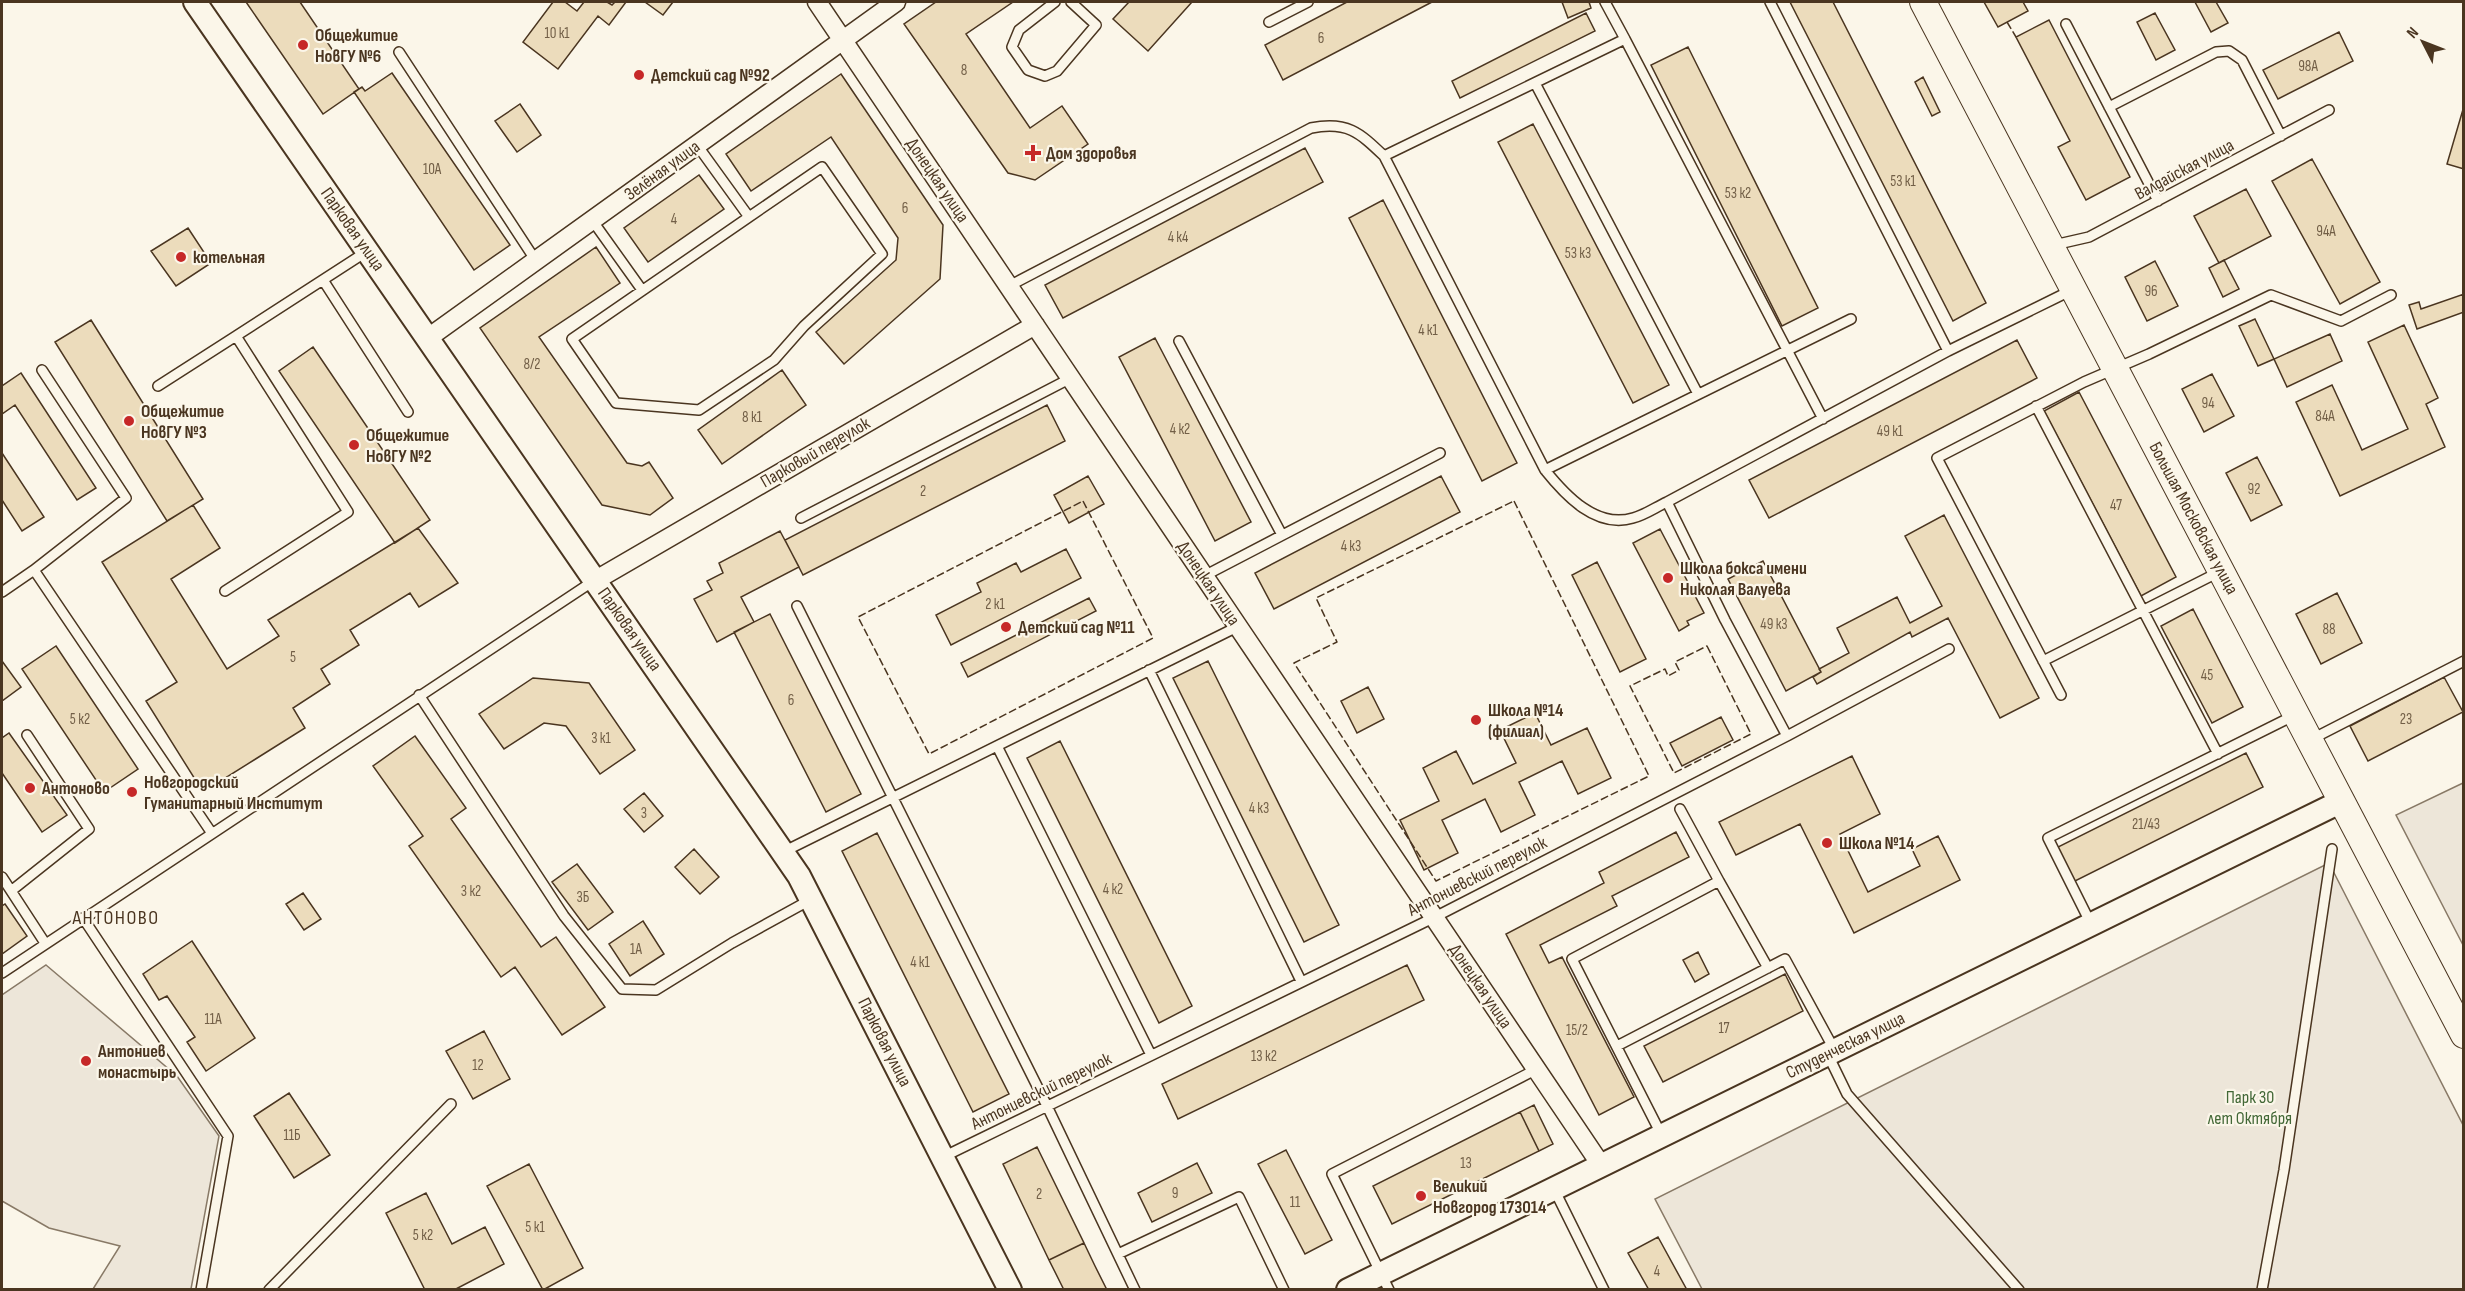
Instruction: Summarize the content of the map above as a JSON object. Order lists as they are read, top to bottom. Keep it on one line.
{"streets":{"main road":["Большая Московская улица"],"street":["Зелёная улица","Донецкая улица","Парковая улица","Парковый переулок","Студенческая улица"],"lane":["Валдайская улица","Антониевский переулок"]},"crossings":[["Валдайская улица","Большая Московская улица"],["Зелёная улица","Донецкая улица"],["Зелёная улица","Парковая улица"],["Донецкая улица","Парковый переулок"],["Донецкая улица","Антониевский переулок"],["Донецкая улица","Студенческая улица"],["Парковая улица","Парковый переулок"],["Парковая улица","Антониевский переулок"],["Большая Московская улица","Студенческая улица"]],"districts":["АНТОНОВО"],"parks":["Парк 30 лет Октября"],"places":{"other":["Общежитие НовГУ №6","Детский сад №92","котельная","Общежитие НовГУ №3","Общежитие НовГУ №2","Школа бокса имени Николая Валуева","Детский сад №11","Школа №14 (филиал)","Антоново","Новгородский Гуманитарный Институт","Школа №14","Антониев монастырь","Великий Новгород 173014"],"health":["Дом здоровья"]},"house_numbers":["10 к1","6","98А","8","10А","53 к1","53 к2","6","4","94А","4 к4","53 к3","96","4 к1","8/2","94","84А","8 к1","4 к2","49 к1","92","2","47","4 к3","2 к1","49 к3","88","5","45","6","5 к2","23","3 к1","4 к3","3","21/43","4 к2","3 к2","3Б","1А","4 к1","11А","17","15/2","13 к2","12","11Б","13","9","2","11","5 к1","5 к2","4"],"north":"top left"}
